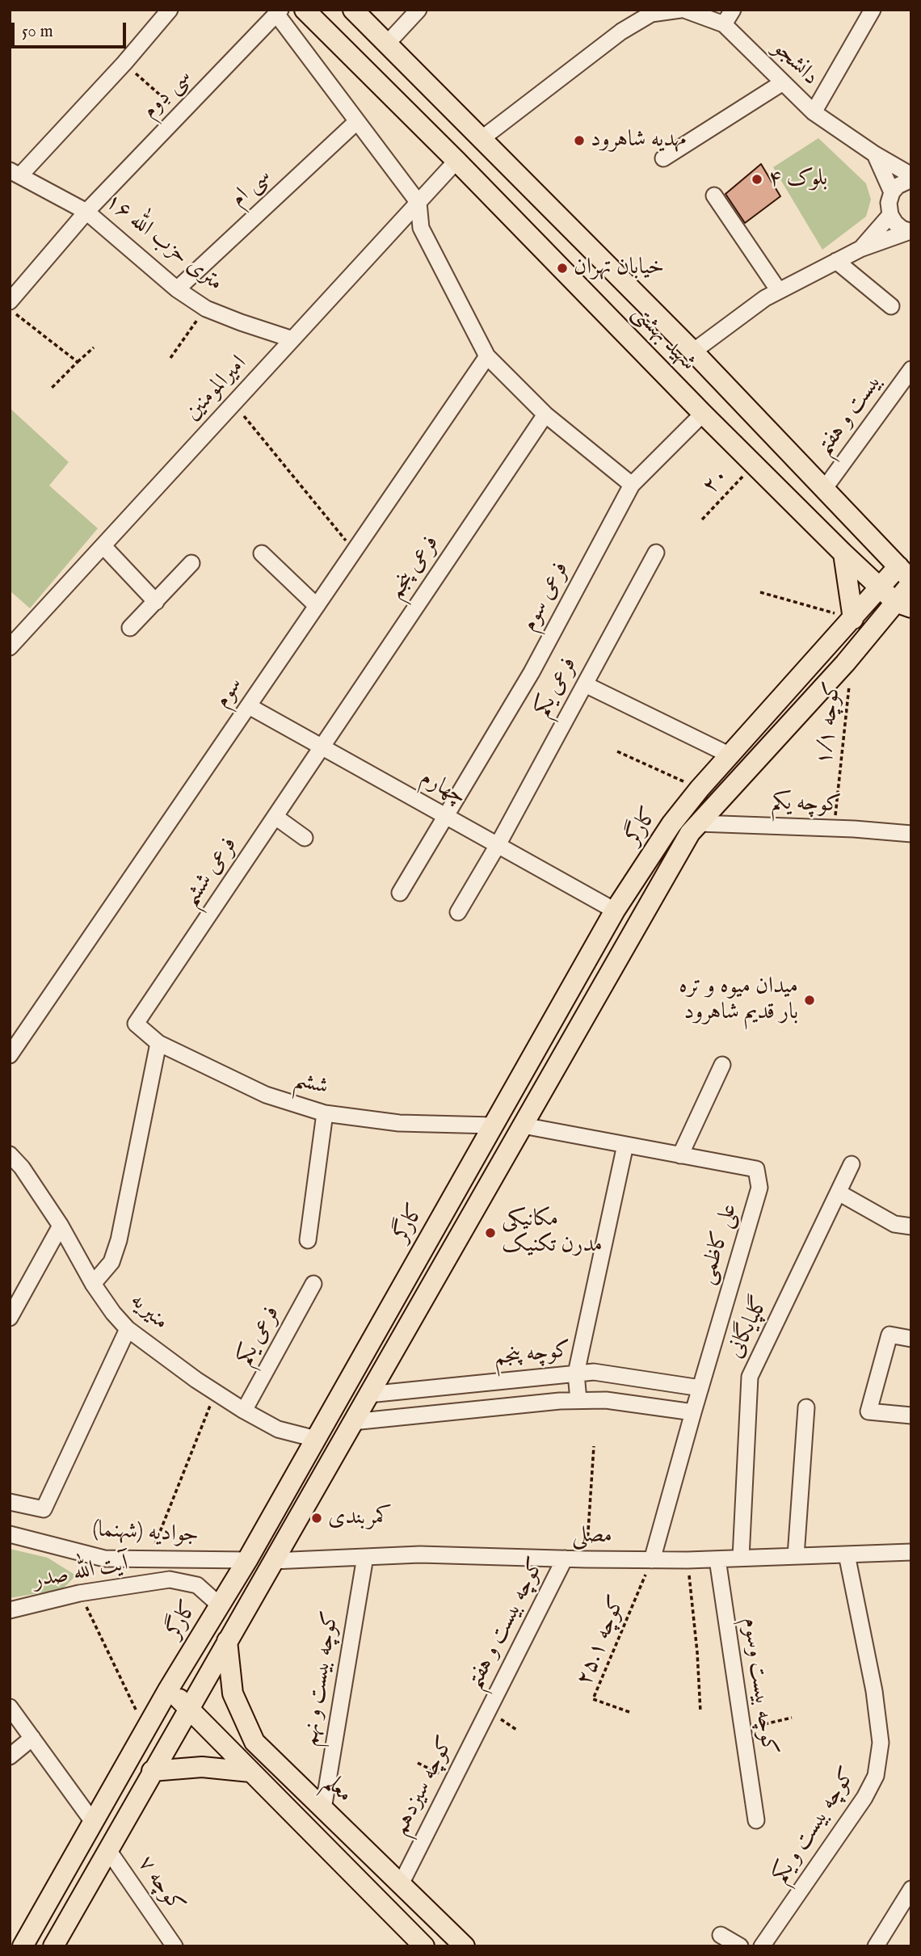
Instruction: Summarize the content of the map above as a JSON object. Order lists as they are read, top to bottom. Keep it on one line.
{"streets":{"main road":["شهید بهشتی","کارگر","معلم"],"street":["دانشجو","سی دوم","سی ام","۱۶ متری حزب الله","امیرالمومنین","بیست و هفتم","فرعی پنجم","فرعی سوم","فرعی یکم","سوم","چهارم","کوچه یکم","فرعی ششم","ششم","علی کاظمی","منیریه","گلپایگانی","کوچه پنجم","جوادیه (شهنما)","مصلی","آیت الله صدر","کوچه بیست و هفتم","کوچه بیست و نهم","کوچه بیست وسوم","کوچه سیزدهم","کوچه بیست و یکم","کوچه ۷"],"path":["۲۰","کوچه ۱/۱","کوچه ۲۵.۱"]},"crossings":[["دانشجو","شهید بهشتی"],["سی دوم","۱۶ متری حزب الله"],["سی ام","۱۶ متری حزب الله"],["۱۶ متری حزب الله","امیرالمومنین"],["شهید بهشتی","امیرالمومنین"],["شهید بهشتی","بیست و هفتم"],["شهید بهشتی","۲۰"],["شهید بهشتی","فرعی سوم"],["شهید بهشتی","کارگر"],["فرعی پنجم","چهارم"],["فرعی پنجم","فرعی ششم"],["فرعی سوم","چهارم"],["فرعی یکم","چهارم"],["فرعی یکم","منیریه"],["سوم","چهارم"],["کوچه ۱/۱","کوچه یکم"],["کوچه ۱/۱","کارگر"],["چهارم","کارگر"],["چهارم","فرعی ششم"],["کوچه یکم","کارگر"],["کارگر","ششم"],["کارگر","علی کاظمی"],["کارگر","منیریه"],["کارگر","کوچه پنجم"],["کارگر","جوادیه (شهنما)"],["کارگر","مصلی"],["کارگر","آیت الله صدر"],["کارگر","معلم"],["کارگر","کوچه ۷"],["فرعی ششم","ششم"],["علی کاظمی","کوچه پنجم"],["علی کاظمی","مصلی"],["علی کاظمی","کوچه ۲۵.۱"],["گلپایگانی","مصلی"],["مصلی","کوچه بیست و هفتم"],["مصلی","کوچه ۲۵.۱"],["مصلی","کوچه بیست و نهم"],["مصلی","کوچه بیست وسوم"],["مصلی","کوچه بیست و یکم"],["کوچه بیست و هفتم","کوچه سیزدهم"],["کوچه بیست و نهم","معلم"],["کوچه سیزدهم","معلم"]],"places":["مهدیه شاهرود","بلوک ۴","خیابان تهران","میدان میوه و تره بار قدیم شاهرود","مکانیکی مدرن تکنیک","کمربندی"],"scale_bar":"50 m"}
